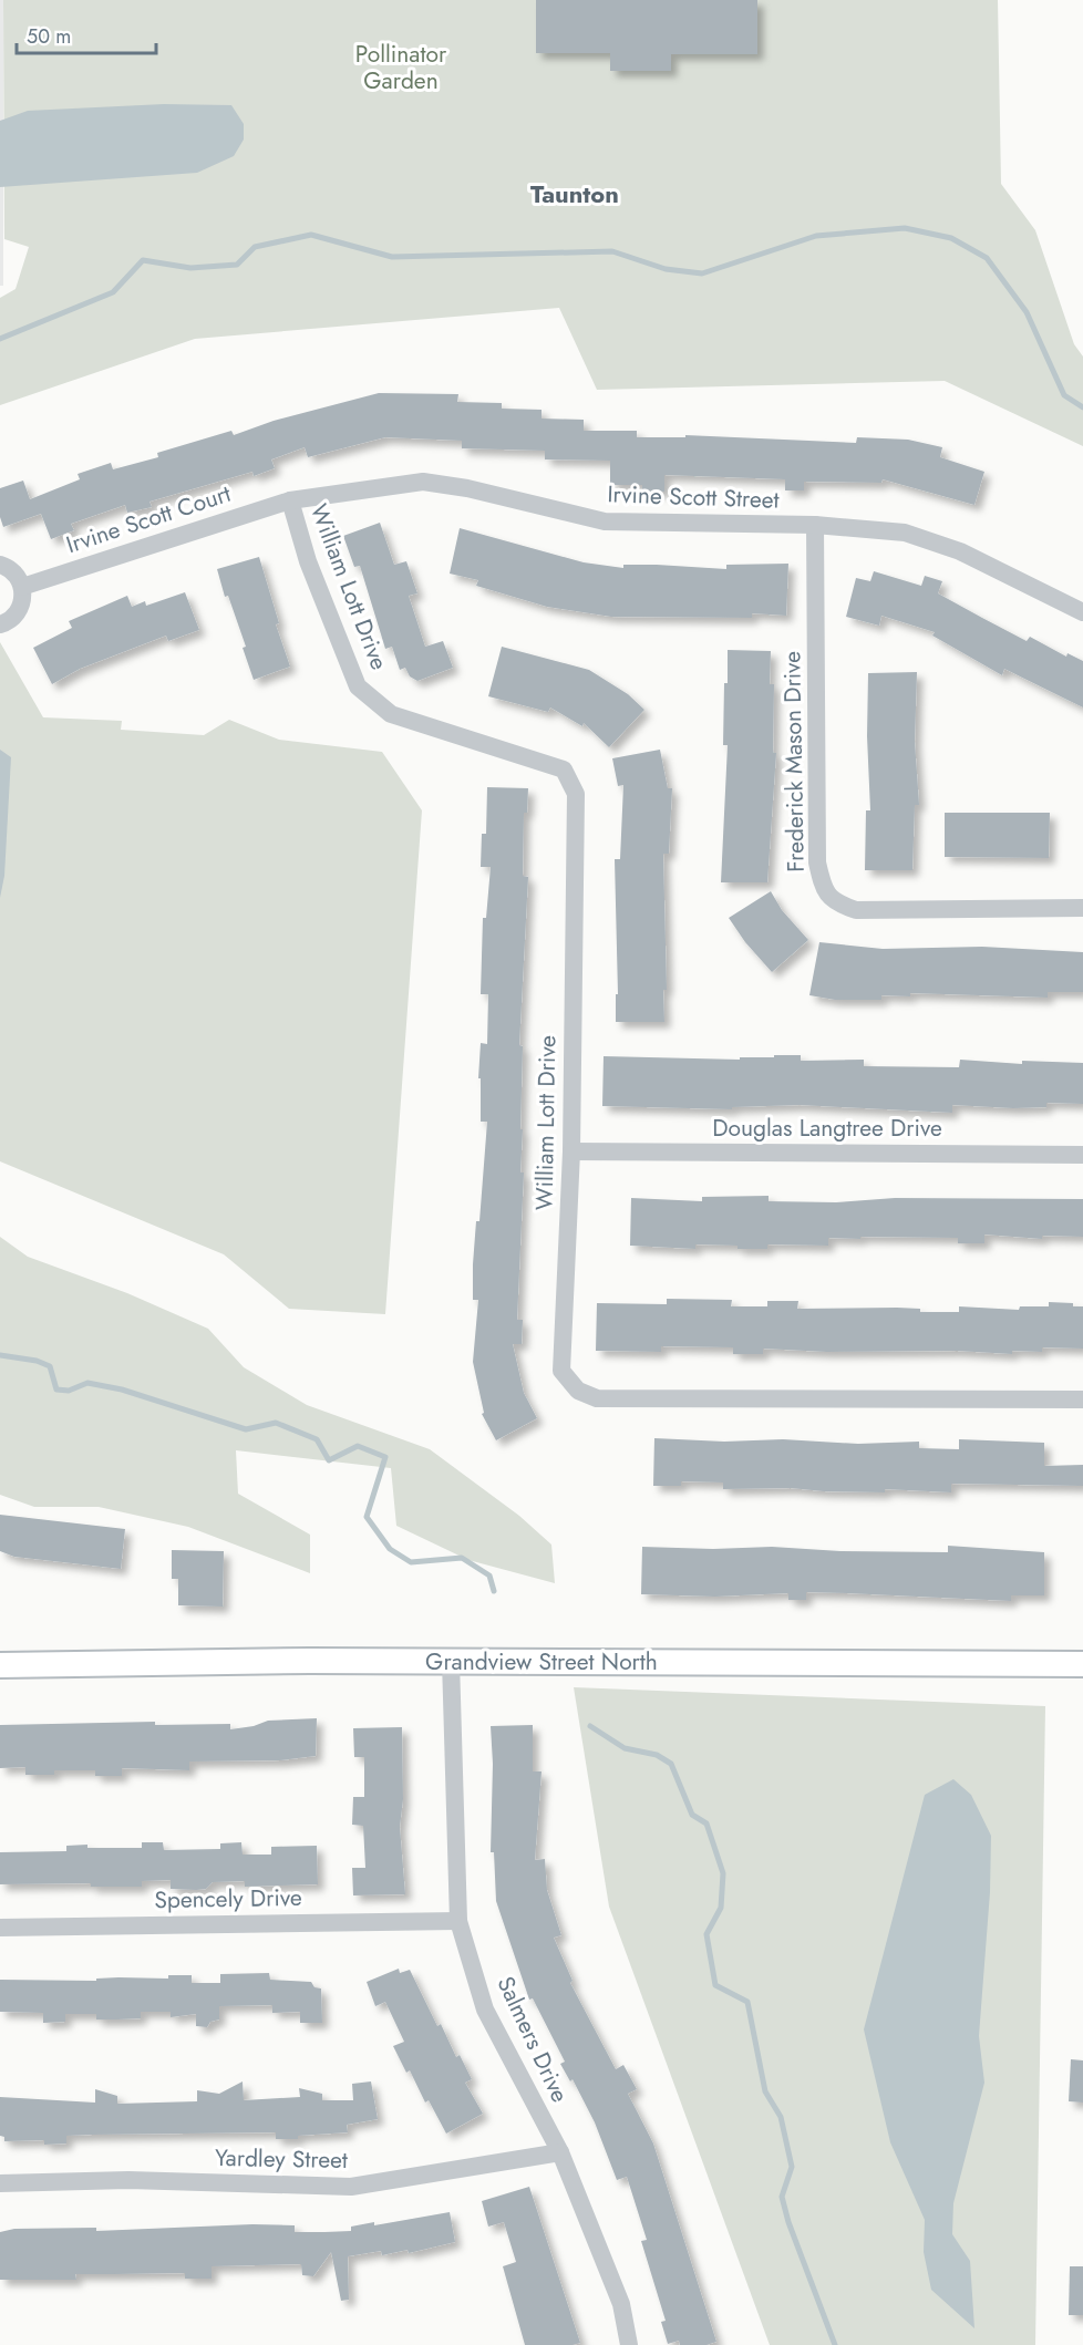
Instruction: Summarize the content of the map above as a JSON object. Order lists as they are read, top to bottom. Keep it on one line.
{"streets":{"street":["Irvine Scott Street","Irvine Scott Court","William Lott Drive","Frederick Mason Drive","Douglas Langtree Drive","Grandview Street North","Spencely Drive","Salmers Drive","Yardley Street"]},"crossings":[["Irvine Scott Street","Irvine Scott Court"],["Irvine Scott Street","William Lott Drive"],["Irvine Scott Street","Frederick Mason Drive"],["Irvine Scott Court","William Lott Drive"],["William Lott Drive","Douglas Langtree Drive"],["Grandview Street North","Salmers Drive"],["Spencely Drive","Salmers Drive"],["Salmers Drive","Yardley Street"]],"districts":["Taunton"],"parks":["Pollinator Garden"],"scale_bar":"50 m"}
